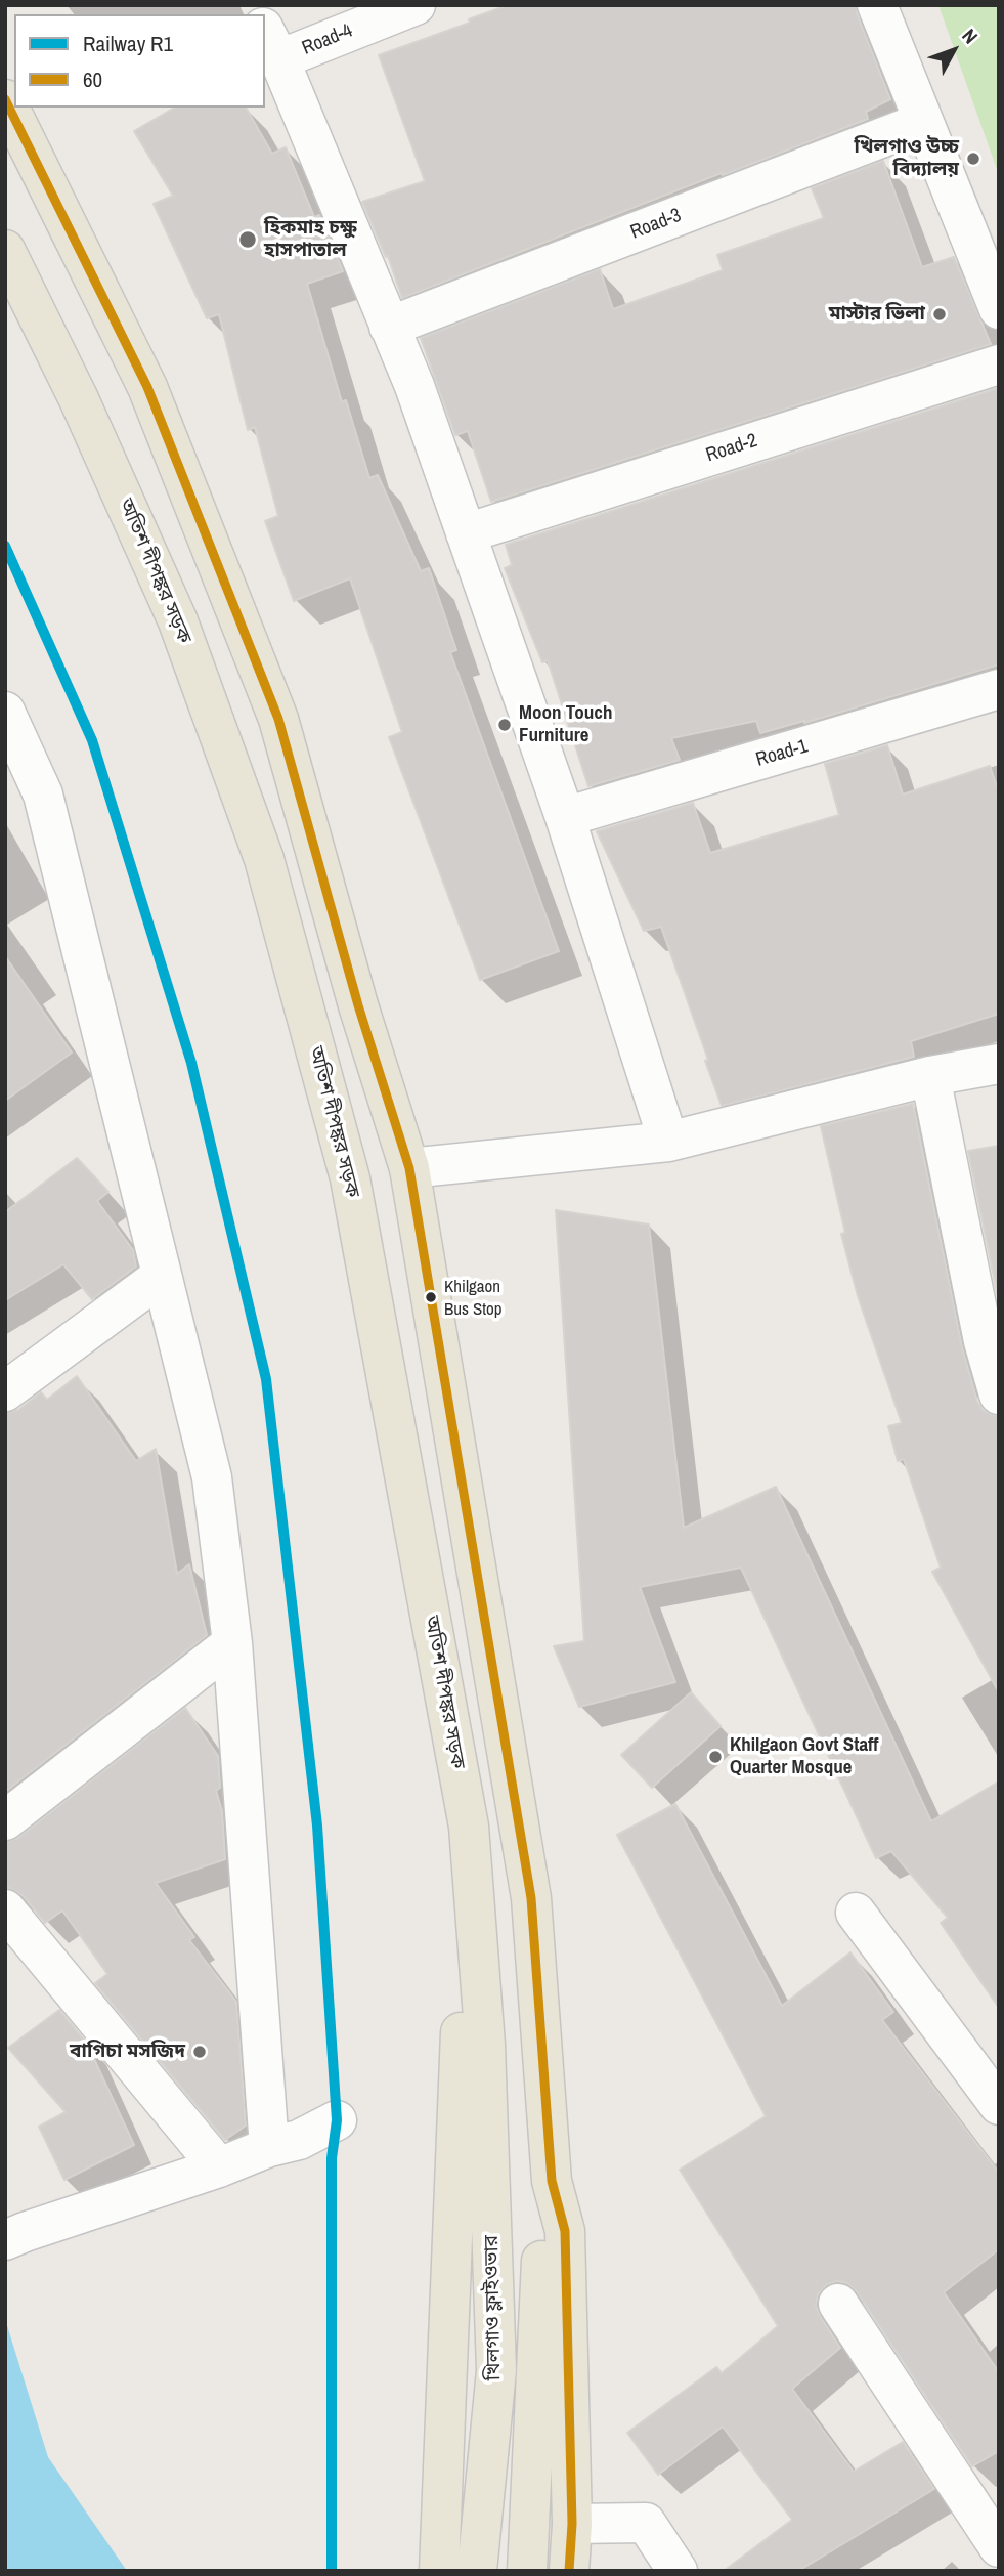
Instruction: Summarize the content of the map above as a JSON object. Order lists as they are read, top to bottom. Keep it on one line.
{"streets":{"main road":["অতিশ দীপঙ্কর সড়ক","খিলগাও ফ্লাইওভার"],"street":["Road-4","Road-3","Road-2","Road-1"]},"crossings":[["অতিশ দীপঙ্কর সড়ক","খিলগাও ফ্লাইওভার"]],"places":["খিলগাও উচ্চ বিদ্যালয়","হিকমাহ চক্ষু হাসপাতাল","মাস্টার ভিলা","Moon Touch Furniture","Khilgaon Bus Stop","Khilgaon Govt Staff Quarter Mosque","বাগিচা মসজিদ"],"lines":["transit line 60","rail line R1"],"legend":["Railway R1","60"],"north":"top right"}
